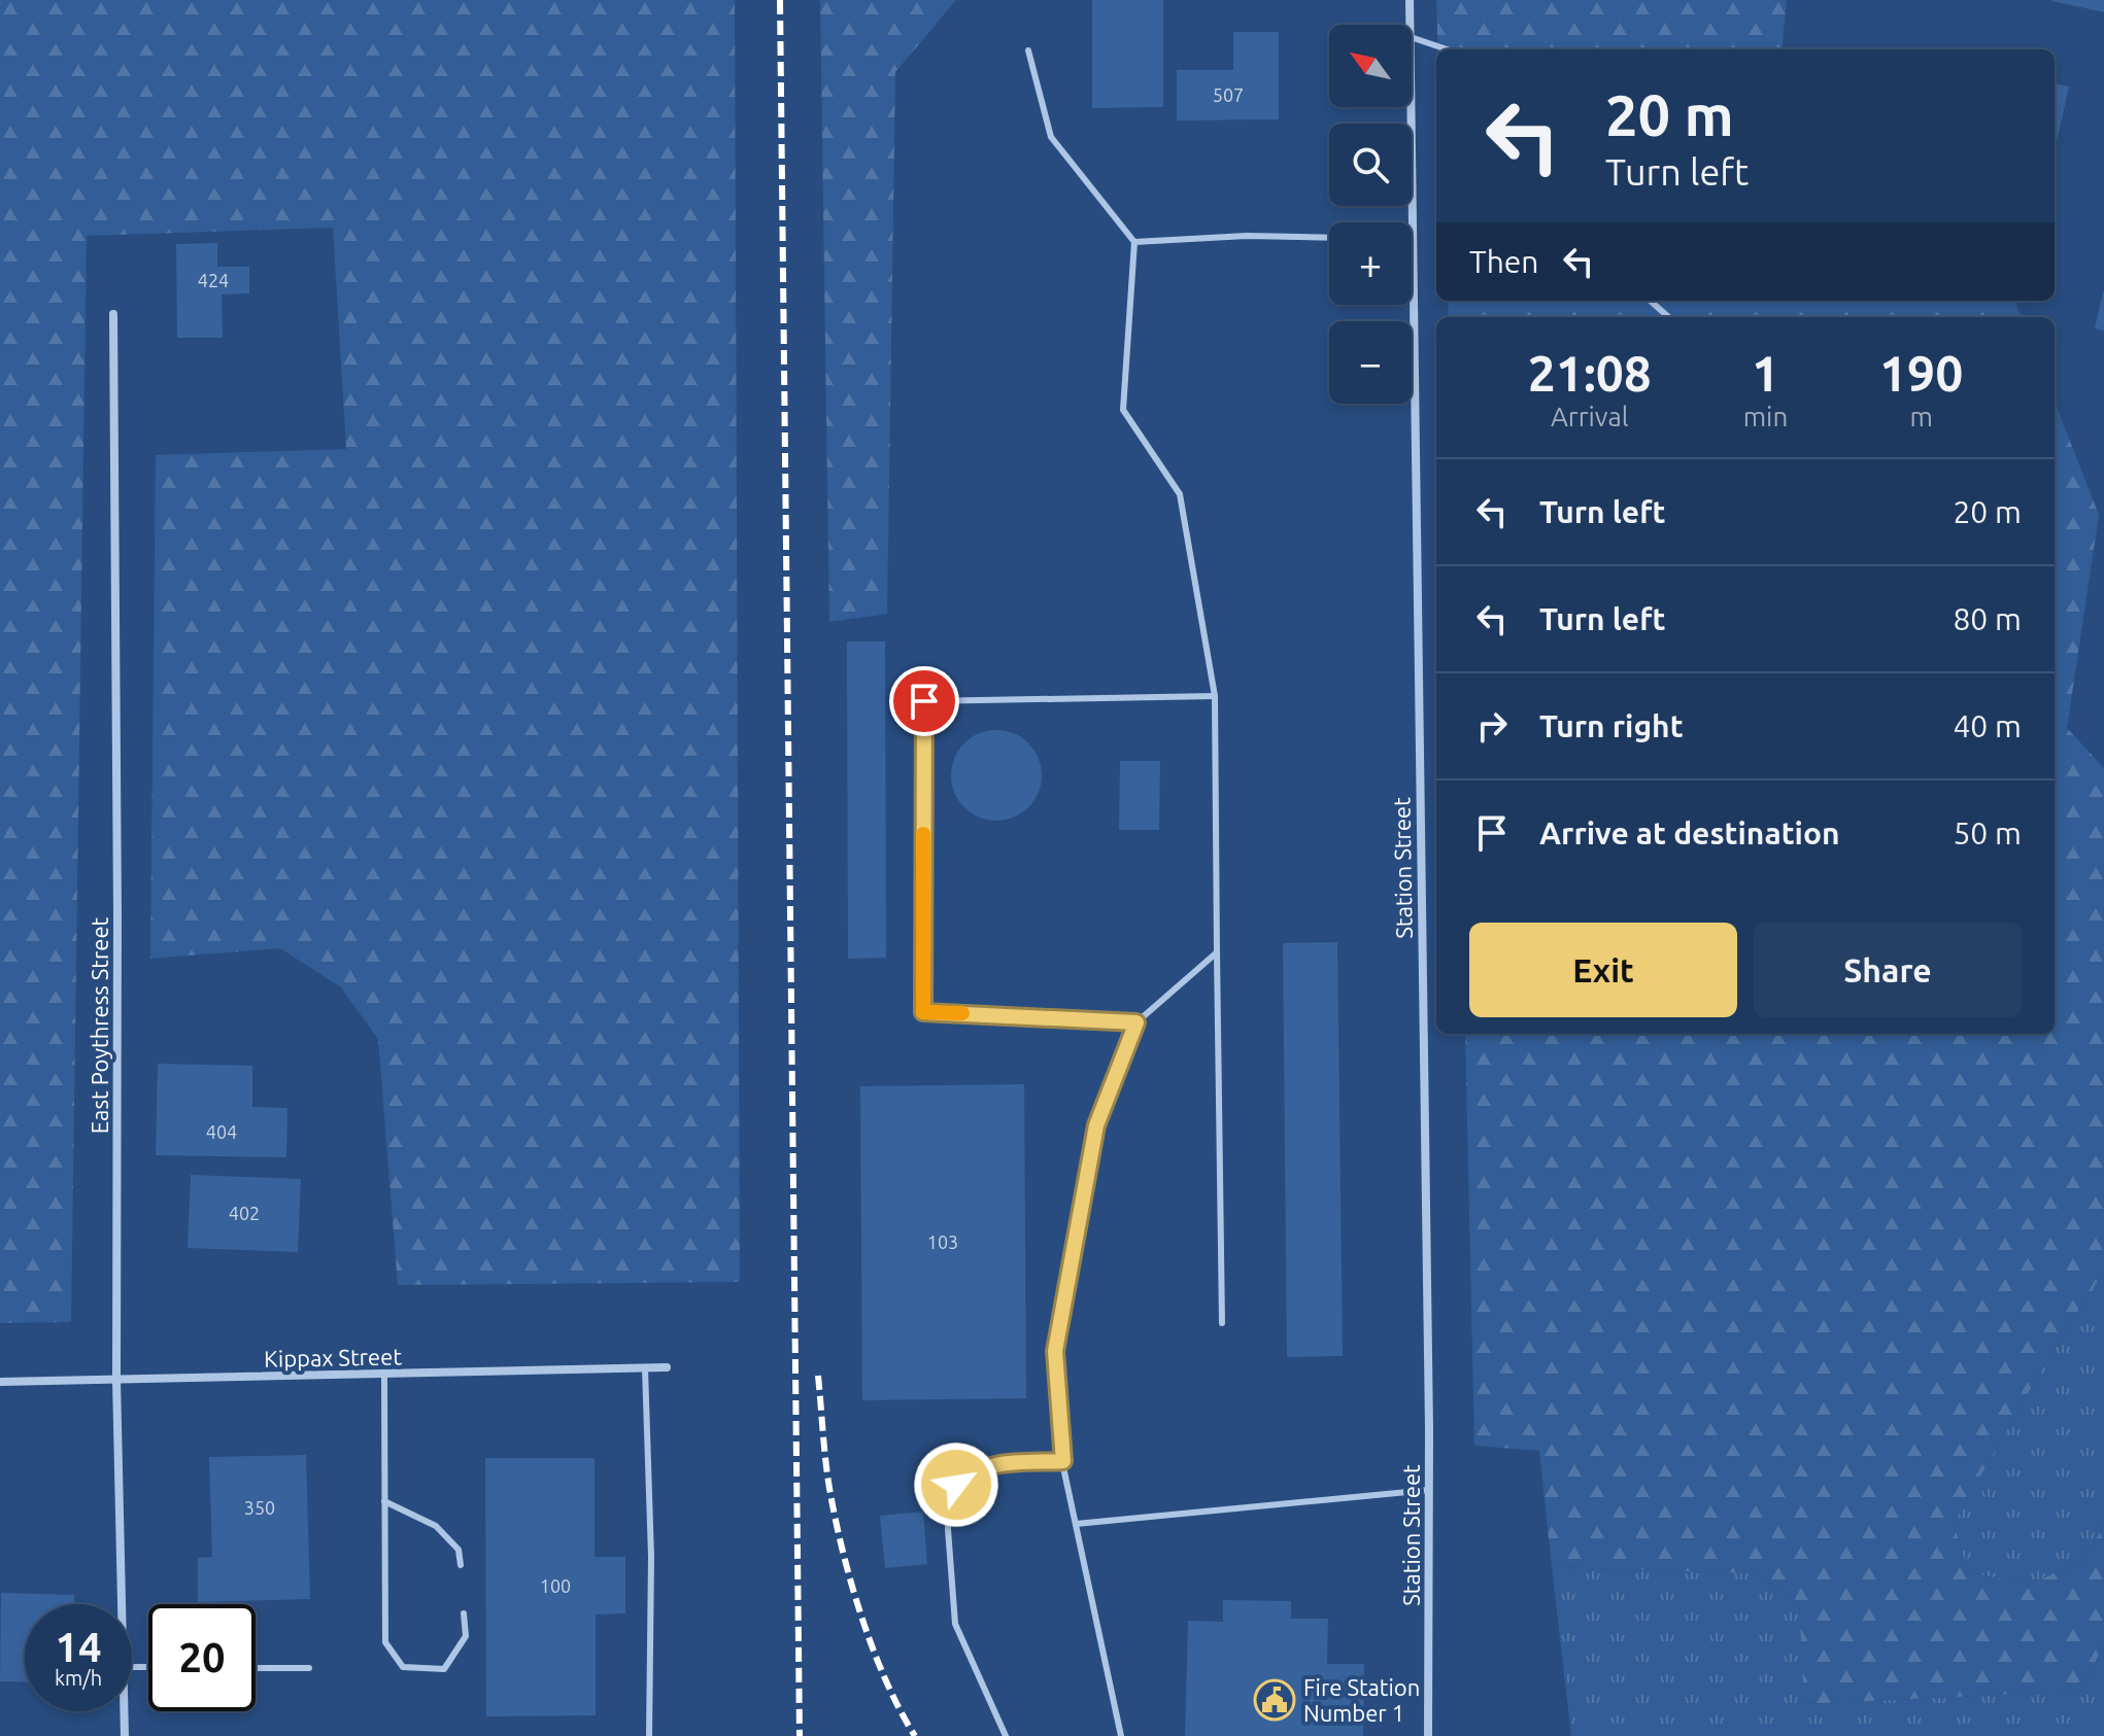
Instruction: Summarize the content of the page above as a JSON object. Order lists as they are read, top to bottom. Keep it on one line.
{"streets":{"street":["Station Street","East Poythress Street","Kippax Street"]},"crossings":[["East Poythress Street","Kippax Street"]],"places":{"public building":["Fire Station Number 1"]},"house_numbers":["507","424","404","402","103","350","100"],"north":"top left","page":{"map_buttons":["+","−"],"turn":["20 m","Turn left"],"then":"Then","eta":["21:08","Arrival","1","min","190","m"],"list":[{"name":"Turn left","value":"20 m"},{"name":"Turn left","value":"80 m"},{"name":"Turn right","value":"40 m"},{"name":"Arrive at destination","value":"50 m"}],"buttons":["Exit","Share"],"speed":"14 km/h","limit":"20"}}
